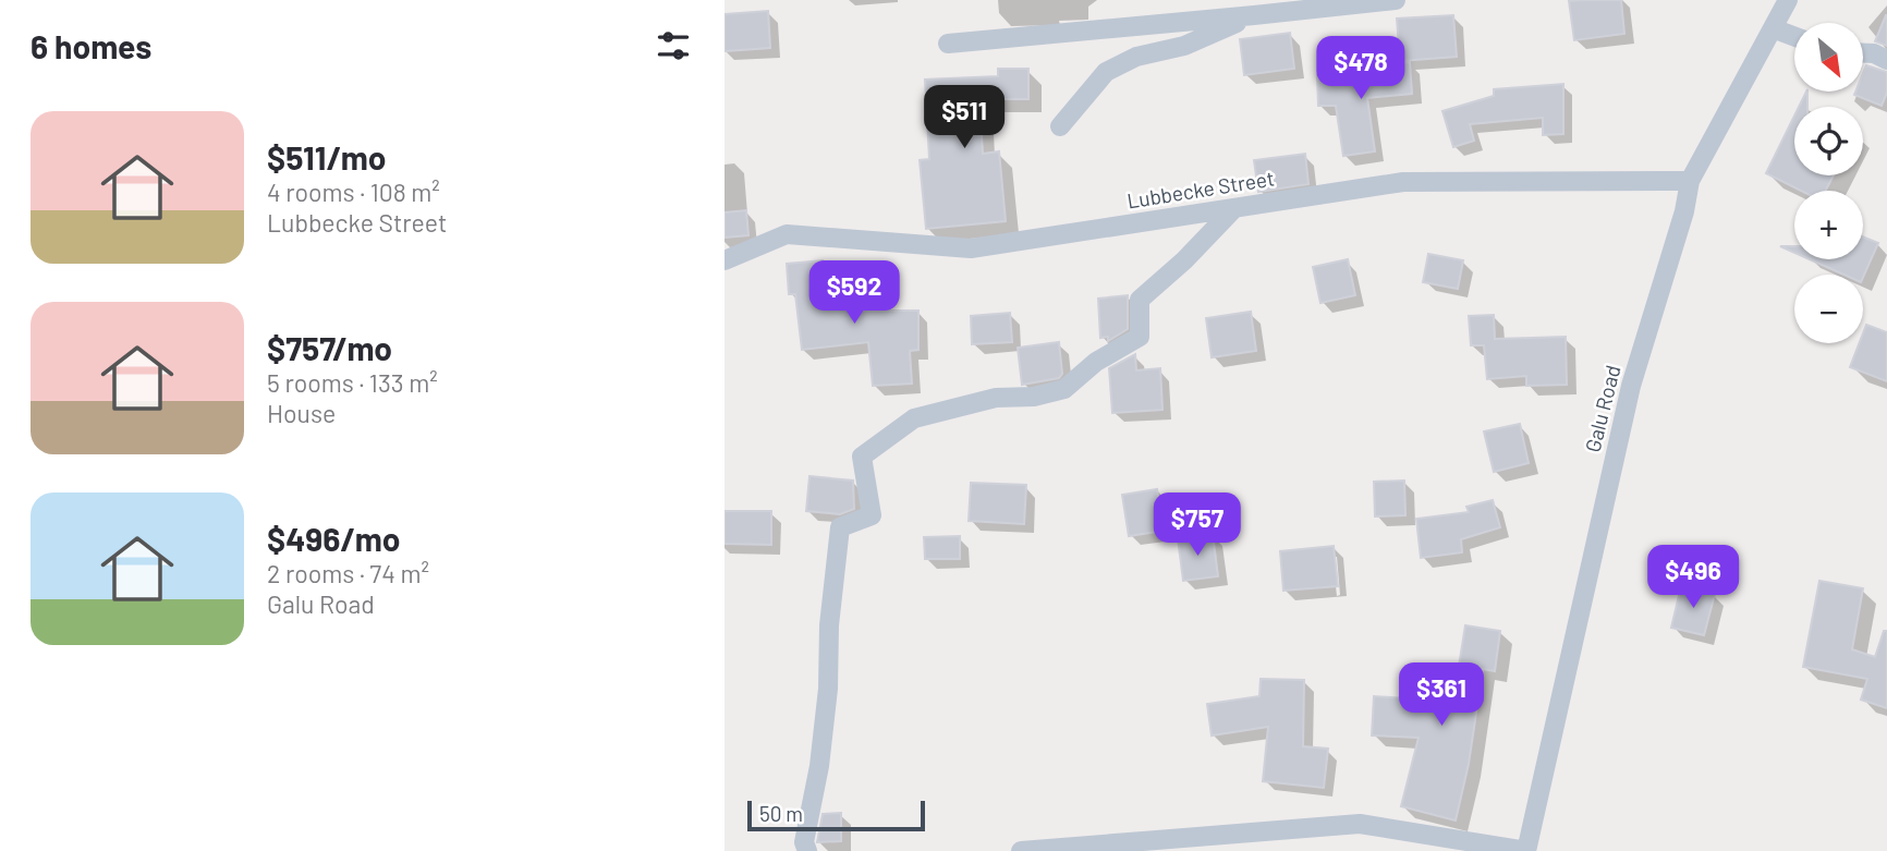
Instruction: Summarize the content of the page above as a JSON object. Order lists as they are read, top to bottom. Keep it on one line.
{"streets":{"street":["Lubbecke Street","Galu Road"]},"crossings":[["Lubbecke Street","Galu Road"]],"scale_bar":"50 m","north":"bottom right","page":{"heading":"6 homes","map_buttons":["+","−"],"price":["$478","$511","$592","$757","$496","$361"],"list":[{"name":"$511/mo","note":"4 rooms · 108 m² · Lubbecke Street"},{"name":"$757/mo","note":"5 rooms · 133 m² · House"},{"name":"$496/mo","note":"2 rooms · 74 m² · Galu Road"}],"scale":"50 m"}}
